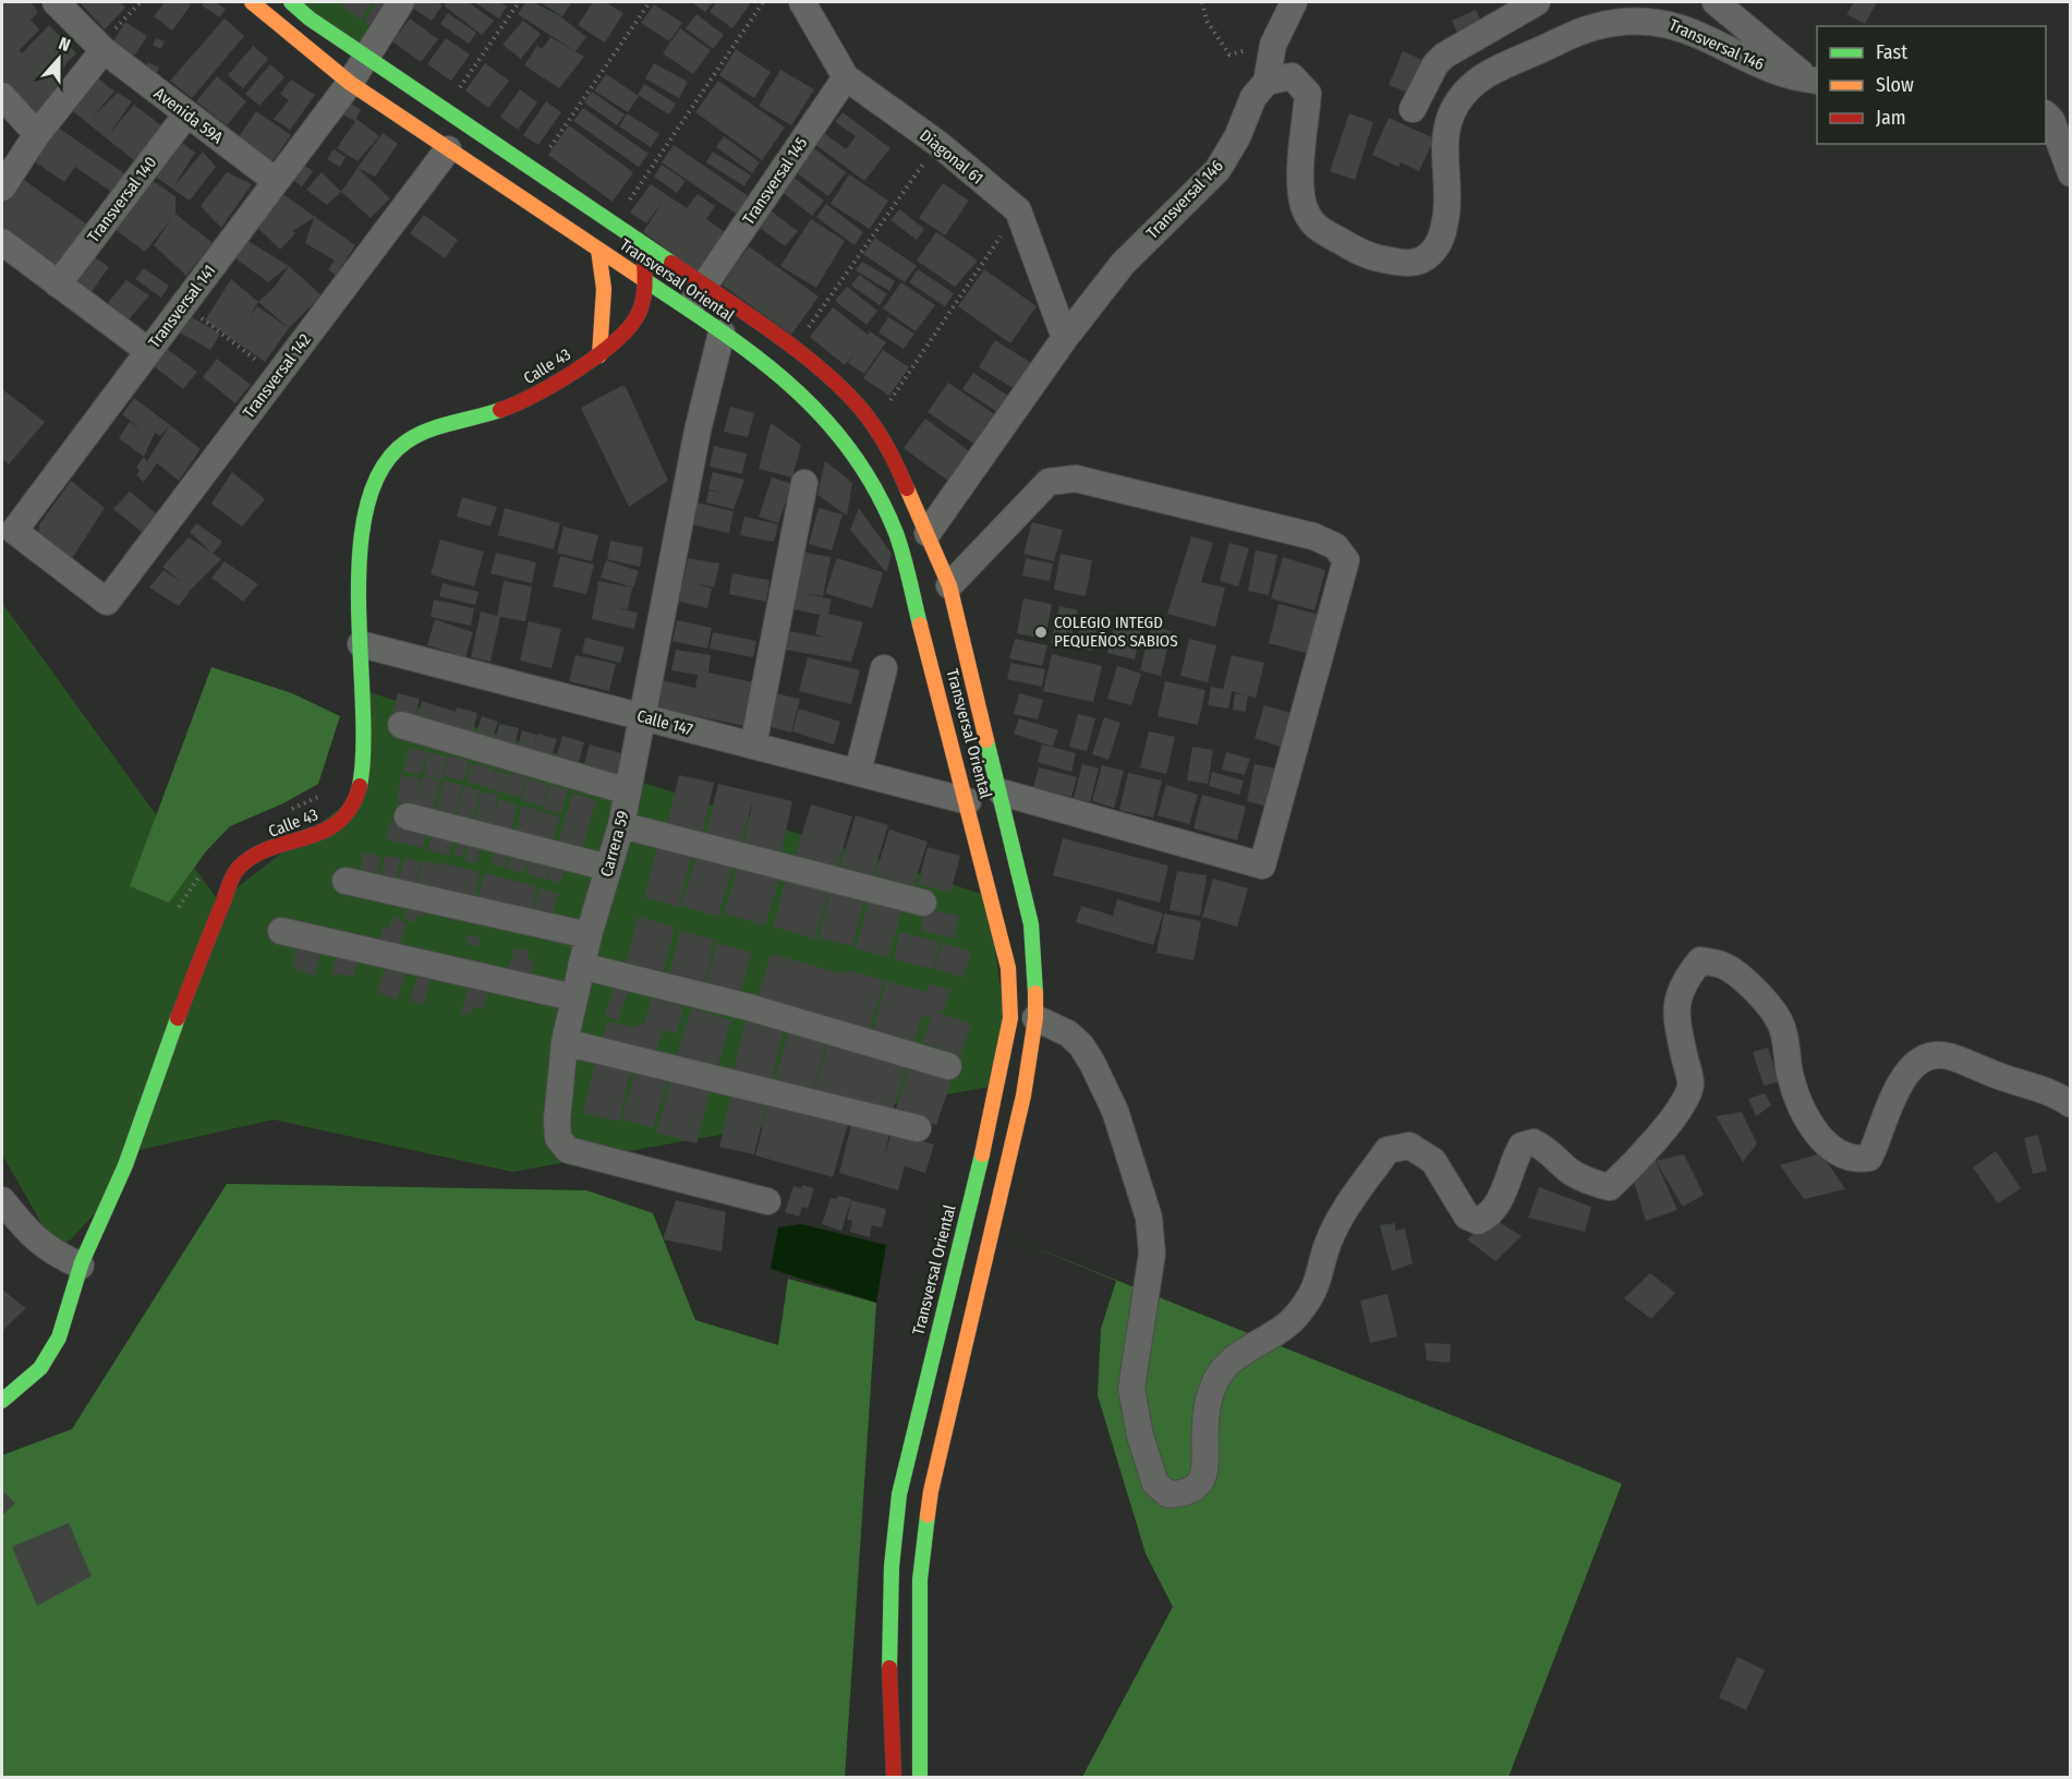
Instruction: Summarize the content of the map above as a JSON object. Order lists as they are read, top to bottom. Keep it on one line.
{"streets":{"main road":["Transversal Oriental","Calle 43"],"street":["Transversal 146","Avenida 59A","Diagonal 61","Transversal 145","Transversal 140","Transversal 141","Transversal 142","Calle 147","Carrera 59"]},"crossings":[["Transversal 146","Diagonal 61"],["Transversal 146","Transversal Oriental"],["Avenida 59A","Transversal 140"],["Avenida 59A","Transversal 141"],["Diagonal 61","Transversal 145"],["Transversal 145","Transversal Oriental"],["Transversal Oriental","Transversal 141"],["Transversal Oriental","Calle 43"],["Transversal Oriental","Transversal 142"],["Transversal Oriental","Calle 147"],["Transversal Oriental","Carrera 59"],["Transversal 141","Transversal 142"],["Calle 43","Calle 147"],["Calle 147","Carrera 59"]],"places":["COLEGIO INTEGD PEQUEÑOS SABIOS"],"legend":["Fast","Slow","Jam"],"north":"top"}
